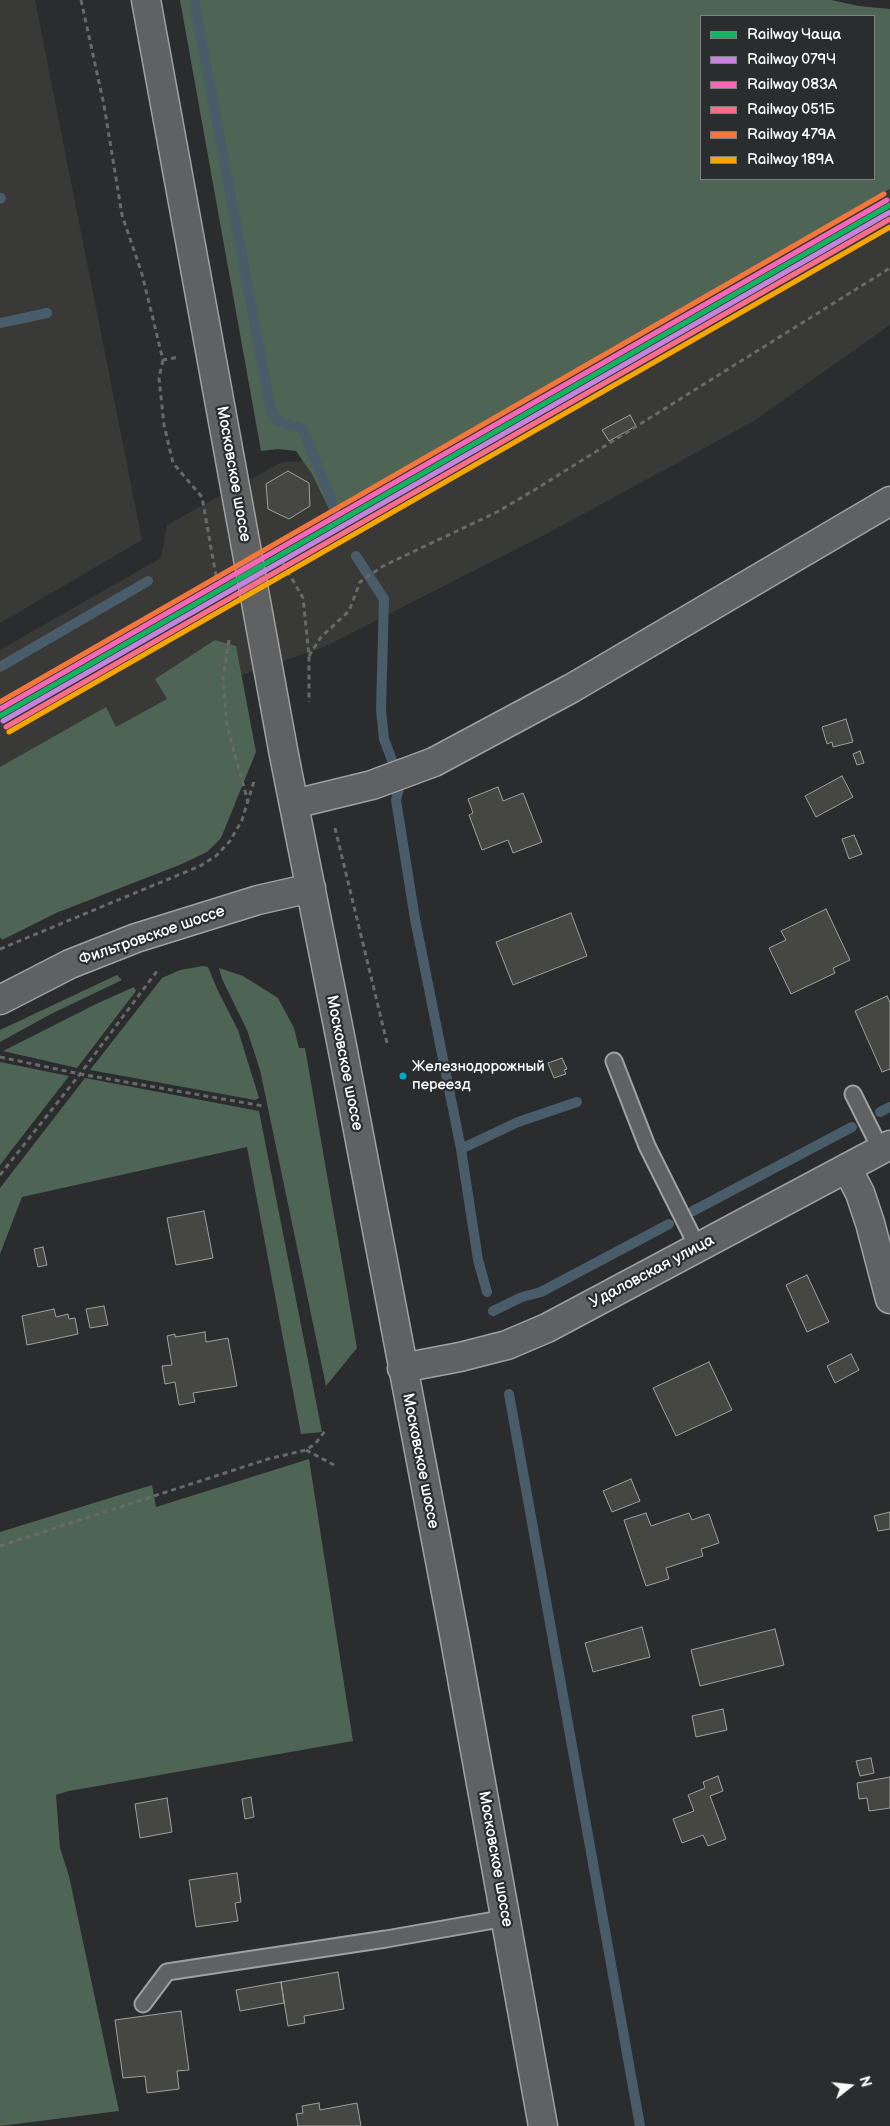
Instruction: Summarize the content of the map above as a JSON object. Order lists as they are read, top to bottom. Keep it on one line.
{"streets":{"main road":["Московское шоссе","Фильтровское шоссе","Удаловская улица"]},"crossings":[["Московское шоссе","Фильтровское шоссе"],["Московское шоссе","Удаловская улица"]],"places":["Железнодорожный переезд"],"lines":["rail line 479А","rail line 083А","rail line Чаща","rail line 079Ч","rail line 051Б","rail line 189А"],"legend":["Railway Чаща","Railway 079Ч","Railway 083А","Railway 051Б","Railway 479А","Railway 189А"],"north":"right"}
